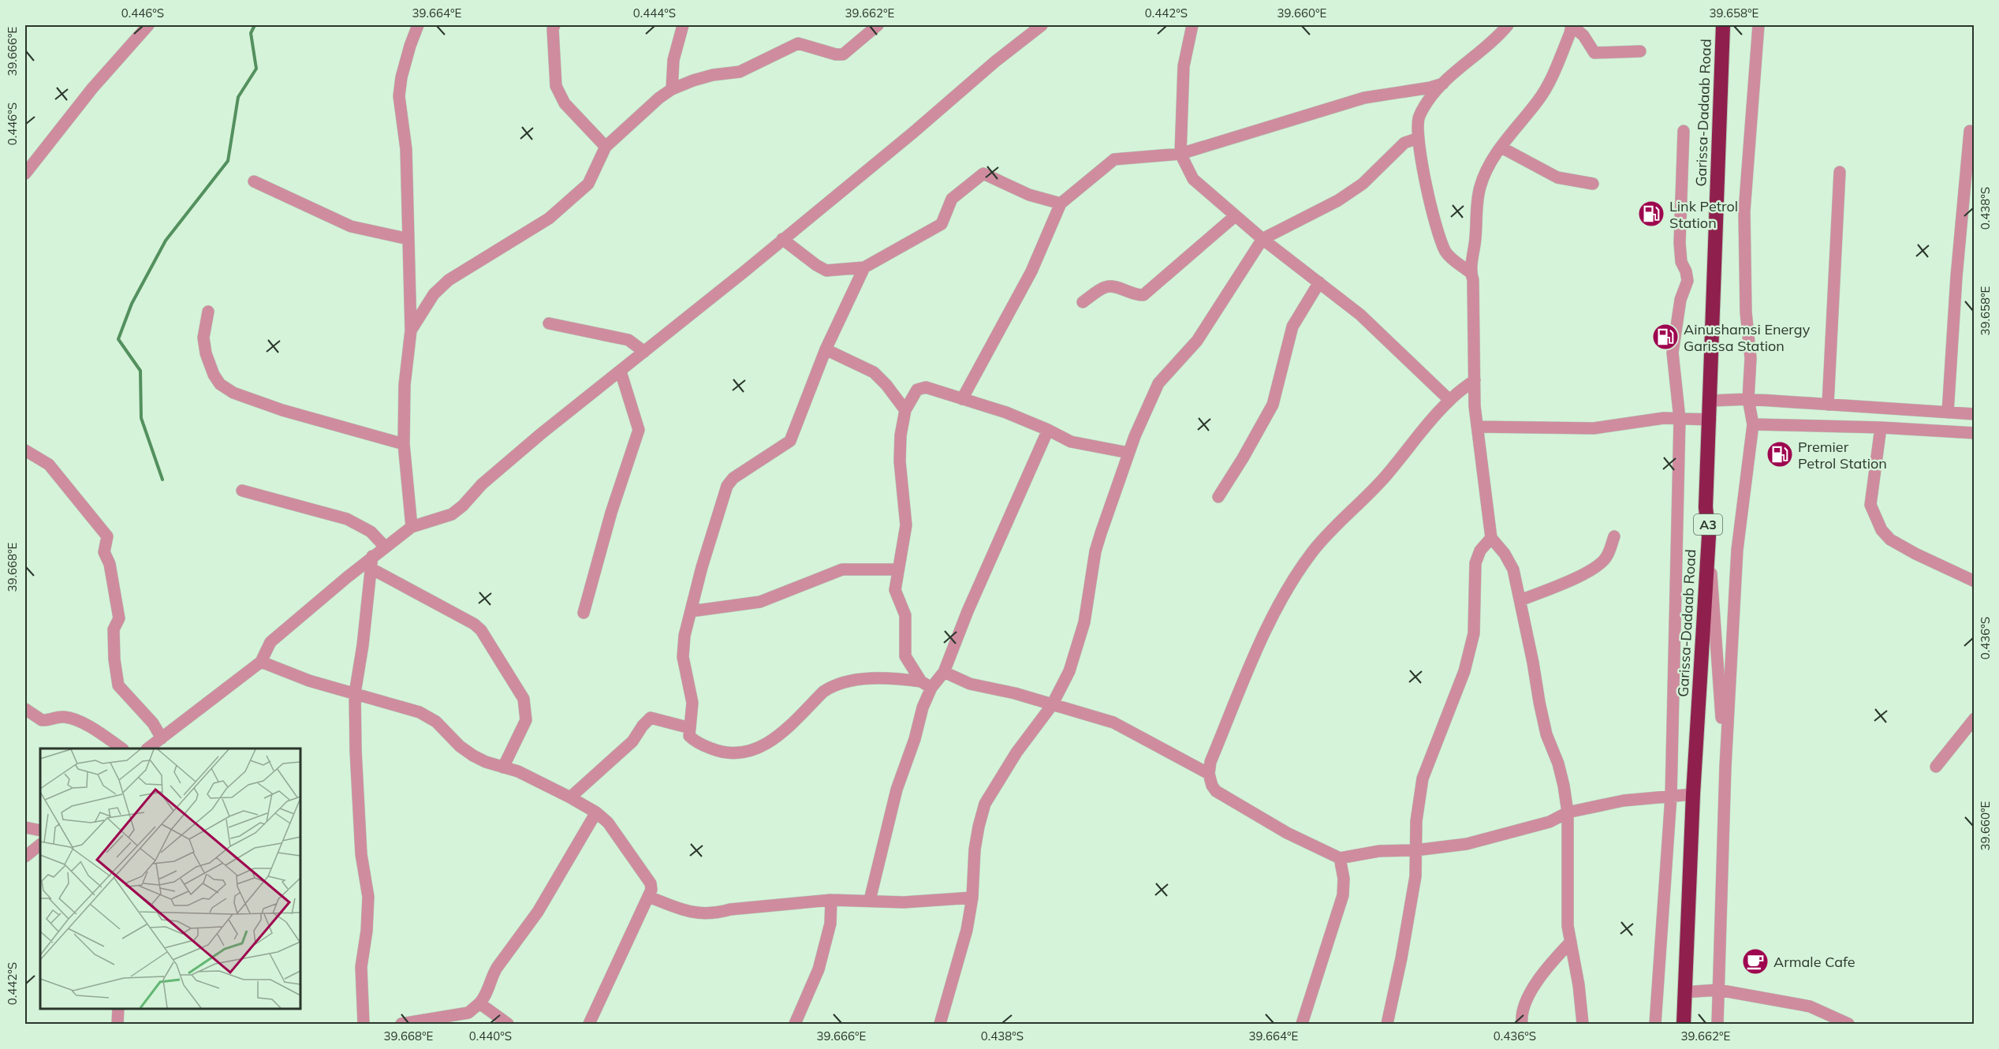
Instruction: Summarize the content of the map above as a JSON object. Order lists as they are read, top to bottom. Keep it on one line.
{"streets":{"highway":["Garissa-Dadaab Road","A3"]},"places":{"fuel station":["Link Petrol Station","Ainushamsi Energy Garissa Station","Premier Petrol Station"],"cafe":["Armale Cafe"]},"coordinates":["0.446°S","39.664°E","0.444°S","39.662°E","0.442°S","39.660°E","39.658°E","39.666°E","0.438°S","39.668°E","0.436°S","0.440°S"]}
